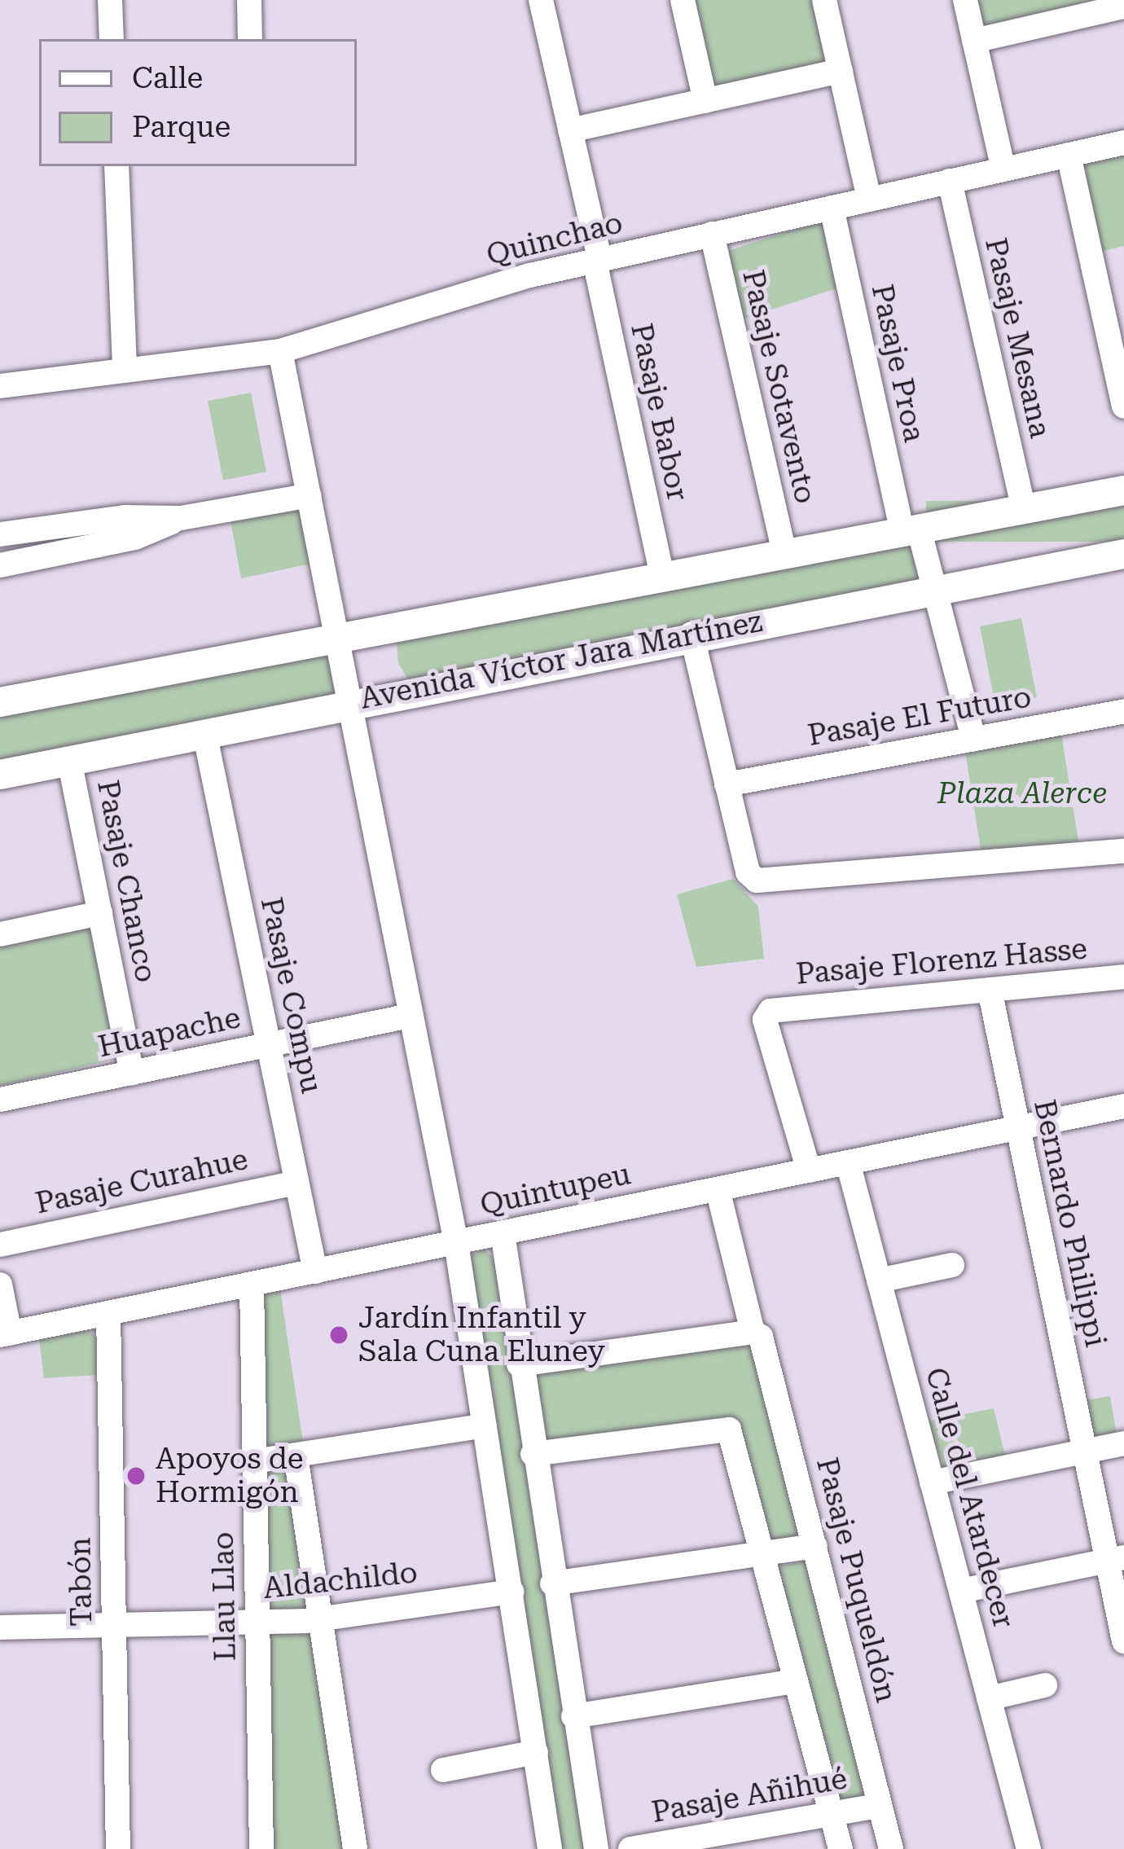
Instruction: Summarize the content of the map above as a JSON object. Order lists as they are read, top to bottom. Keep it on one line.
{"streets":{"main road":["Avenida Víctor Jara Martínez"],"street":["Quinchao","Pasaje Mesana","Pasaje Proa","Pasaje Sotavento","Pasaje Babor","Pasaje El Futuro","Pasaje Chanco","Pasaje Florenz Hasse","Pasaje Compu","Huapache","Pasaje Curahue","Quintupeu","Bernardo Philippi","Calle del Atardecer","Pasaje Puqueldón","Aldachildo","Tabón","Llau Llao","Pasaje Añihué"]},"crossings":[["Quinchao","Pasaje Mesana"],["Quinchao","Pasaje Proa"],["Quinchao","Pasaje Sotavento"],["Quinchao","Pasaje Babor"],["Pasaje Proa","Avenida Víctor Jara Martínez"],["Pasaje Proa","Pasaje El Futuro"],["Avenida Víctor Jara Martínez","Pasaje Chanco"],["Avenida Víctor Jara Martínez","Pasaje Compu"],["Pasaje Chanco","Huapache"],["Pasaje Florenz Hasse","Quintupeu"],["Pasaje Florenz Hasse","Bernardo Philippi"],["Pasaje Compu","Huapache"],["Pasaje Compu","Pasaje Curahue"],["Pasaje Compu","Quintupeu"],["Quintupeu","Bernardo Philippi"],["Quintupeu","Calle del Atardecer"],["Quintupeu","Pasaje Puqueldón"],["Quintupeu","Tabón"],["Quintupeu","Llau Llao"],["Pasaje Puqueldón","Pasaje Añihué"],["Aldachildo","Tabón"],["Aldachildo","Llau Llao"]],"parks":["Plaza Alerce"],"places":["Jardín Infantil y Sala Cuna Eluney","Apoyos de Hormigón"],"legend":["Calle","Parque"]}
